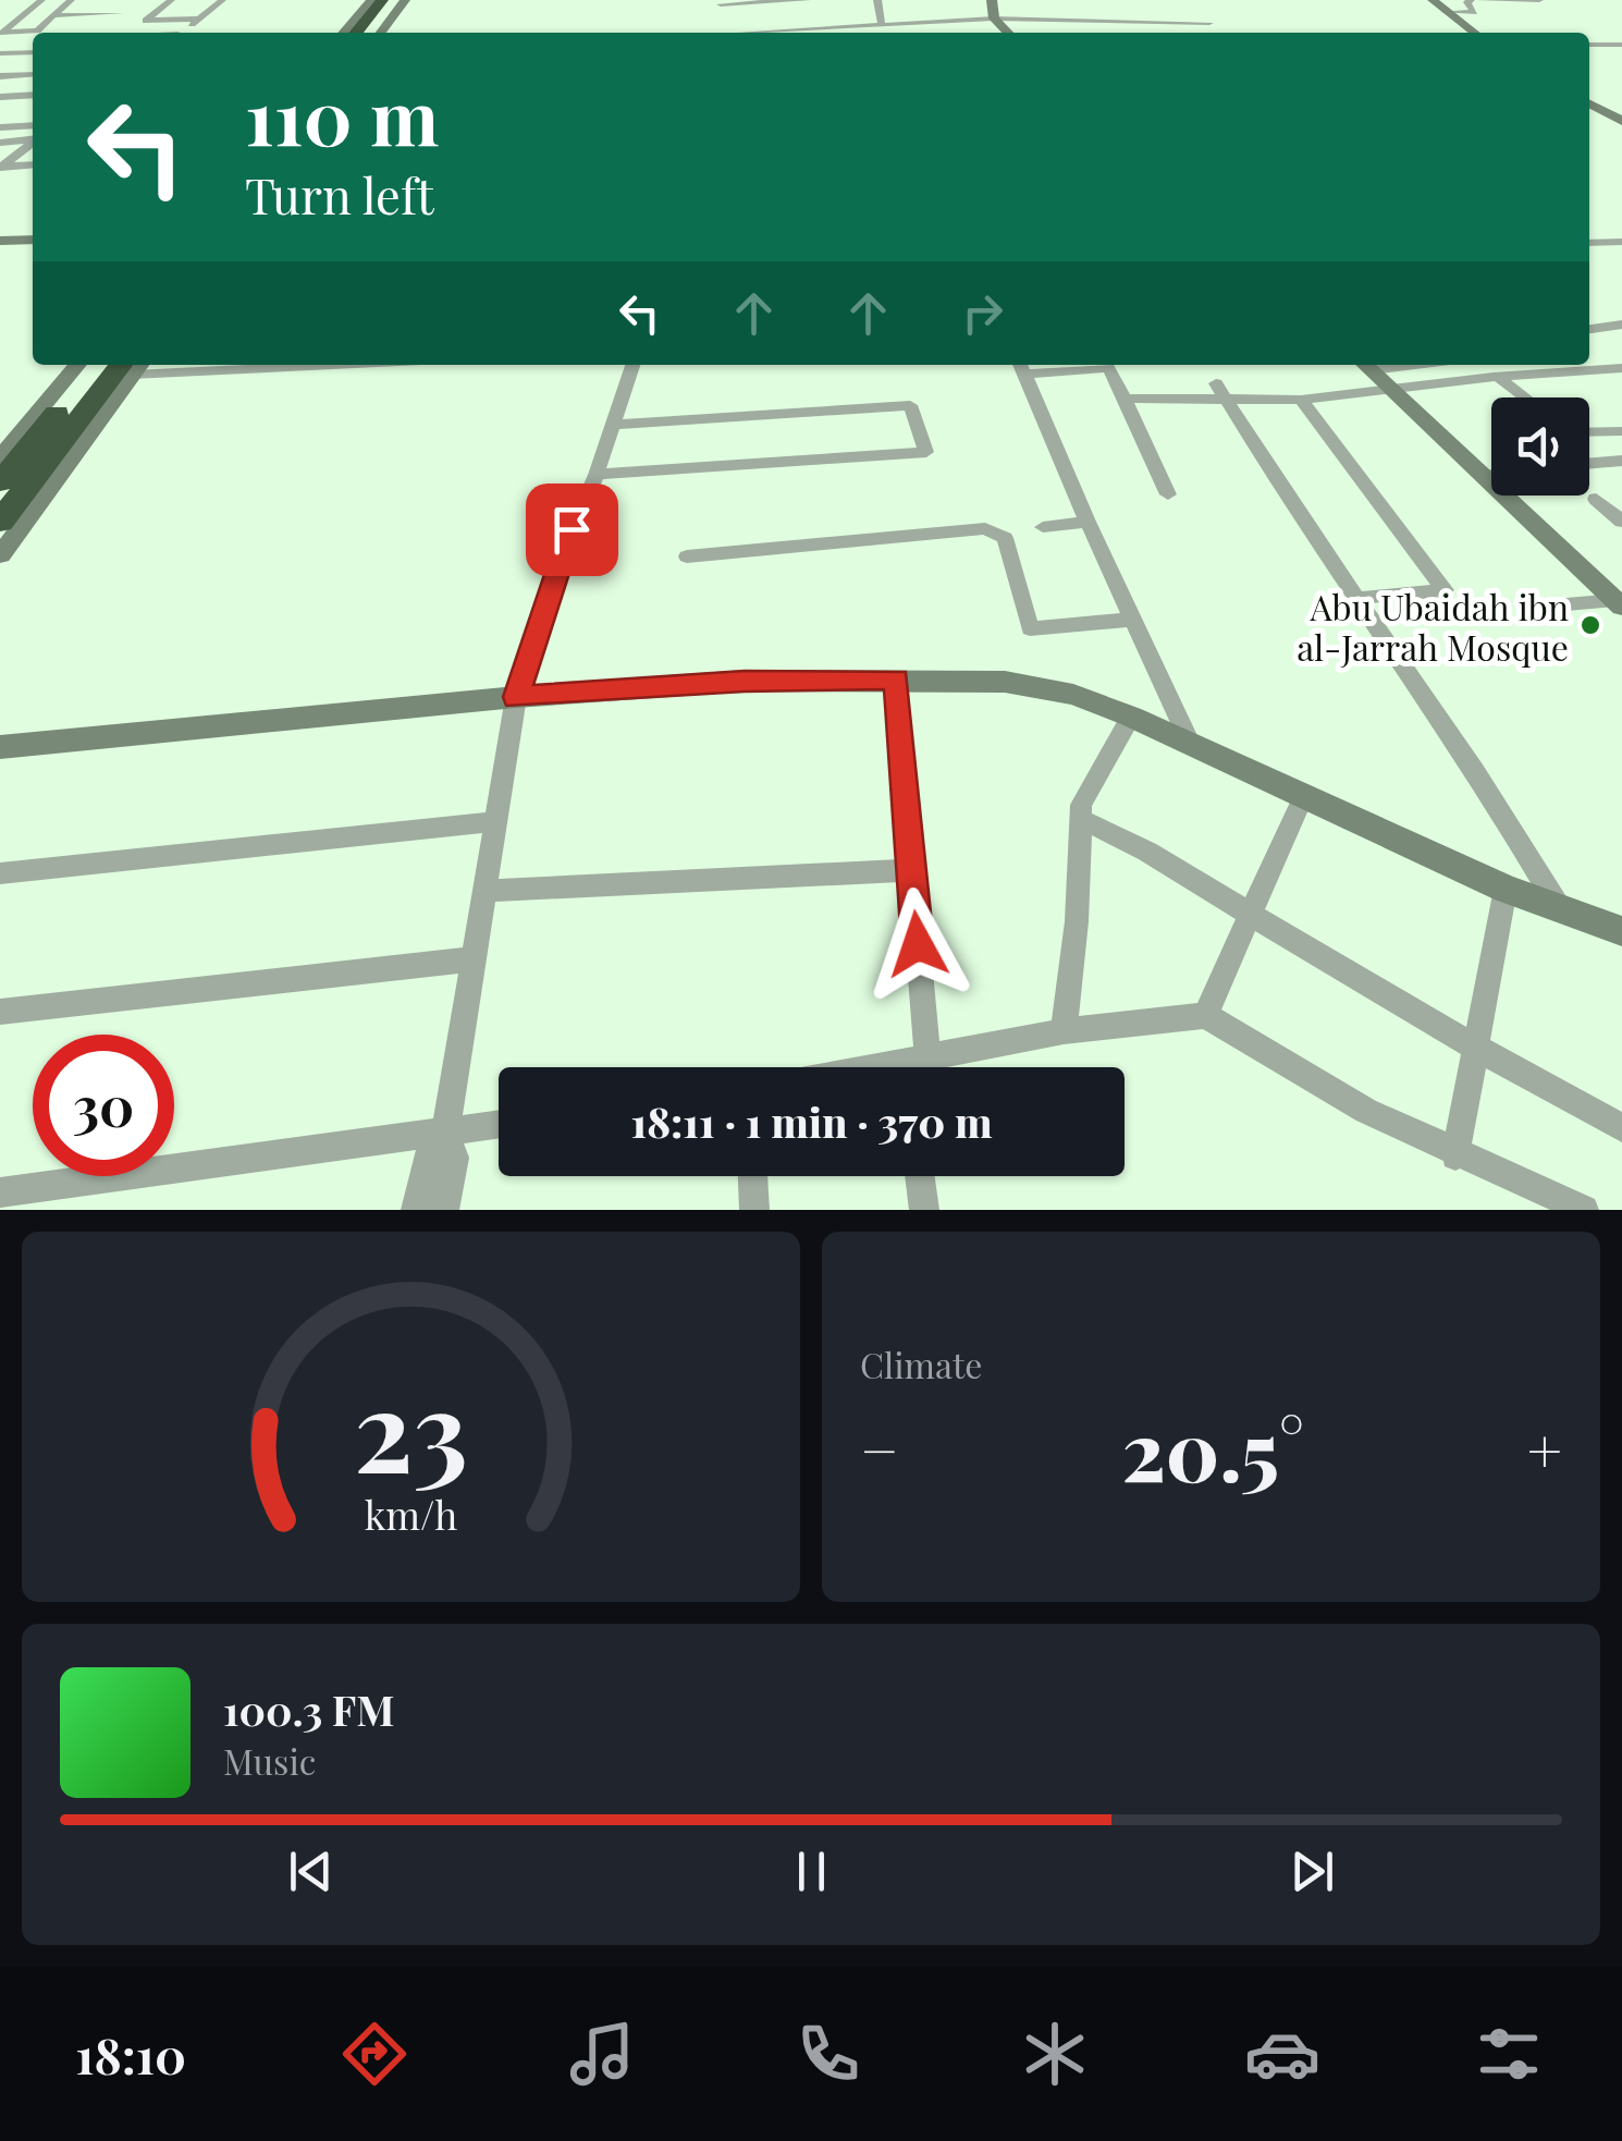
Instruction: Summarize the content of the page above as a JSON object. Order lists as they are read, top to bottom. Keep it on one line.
{"places":["Abu Ubaidah ibn al-Jarrah Mosque"],"page":{"turn":["110 m","Turn left"],"limit":"30","trip":"18:11 · 1 min · 370 m","tile":"Climate","heat":["−","20.5°","+"],"song":["100.3 FM","Music"],"tabs":"18:10","gauge":["23","km/h"]}}
